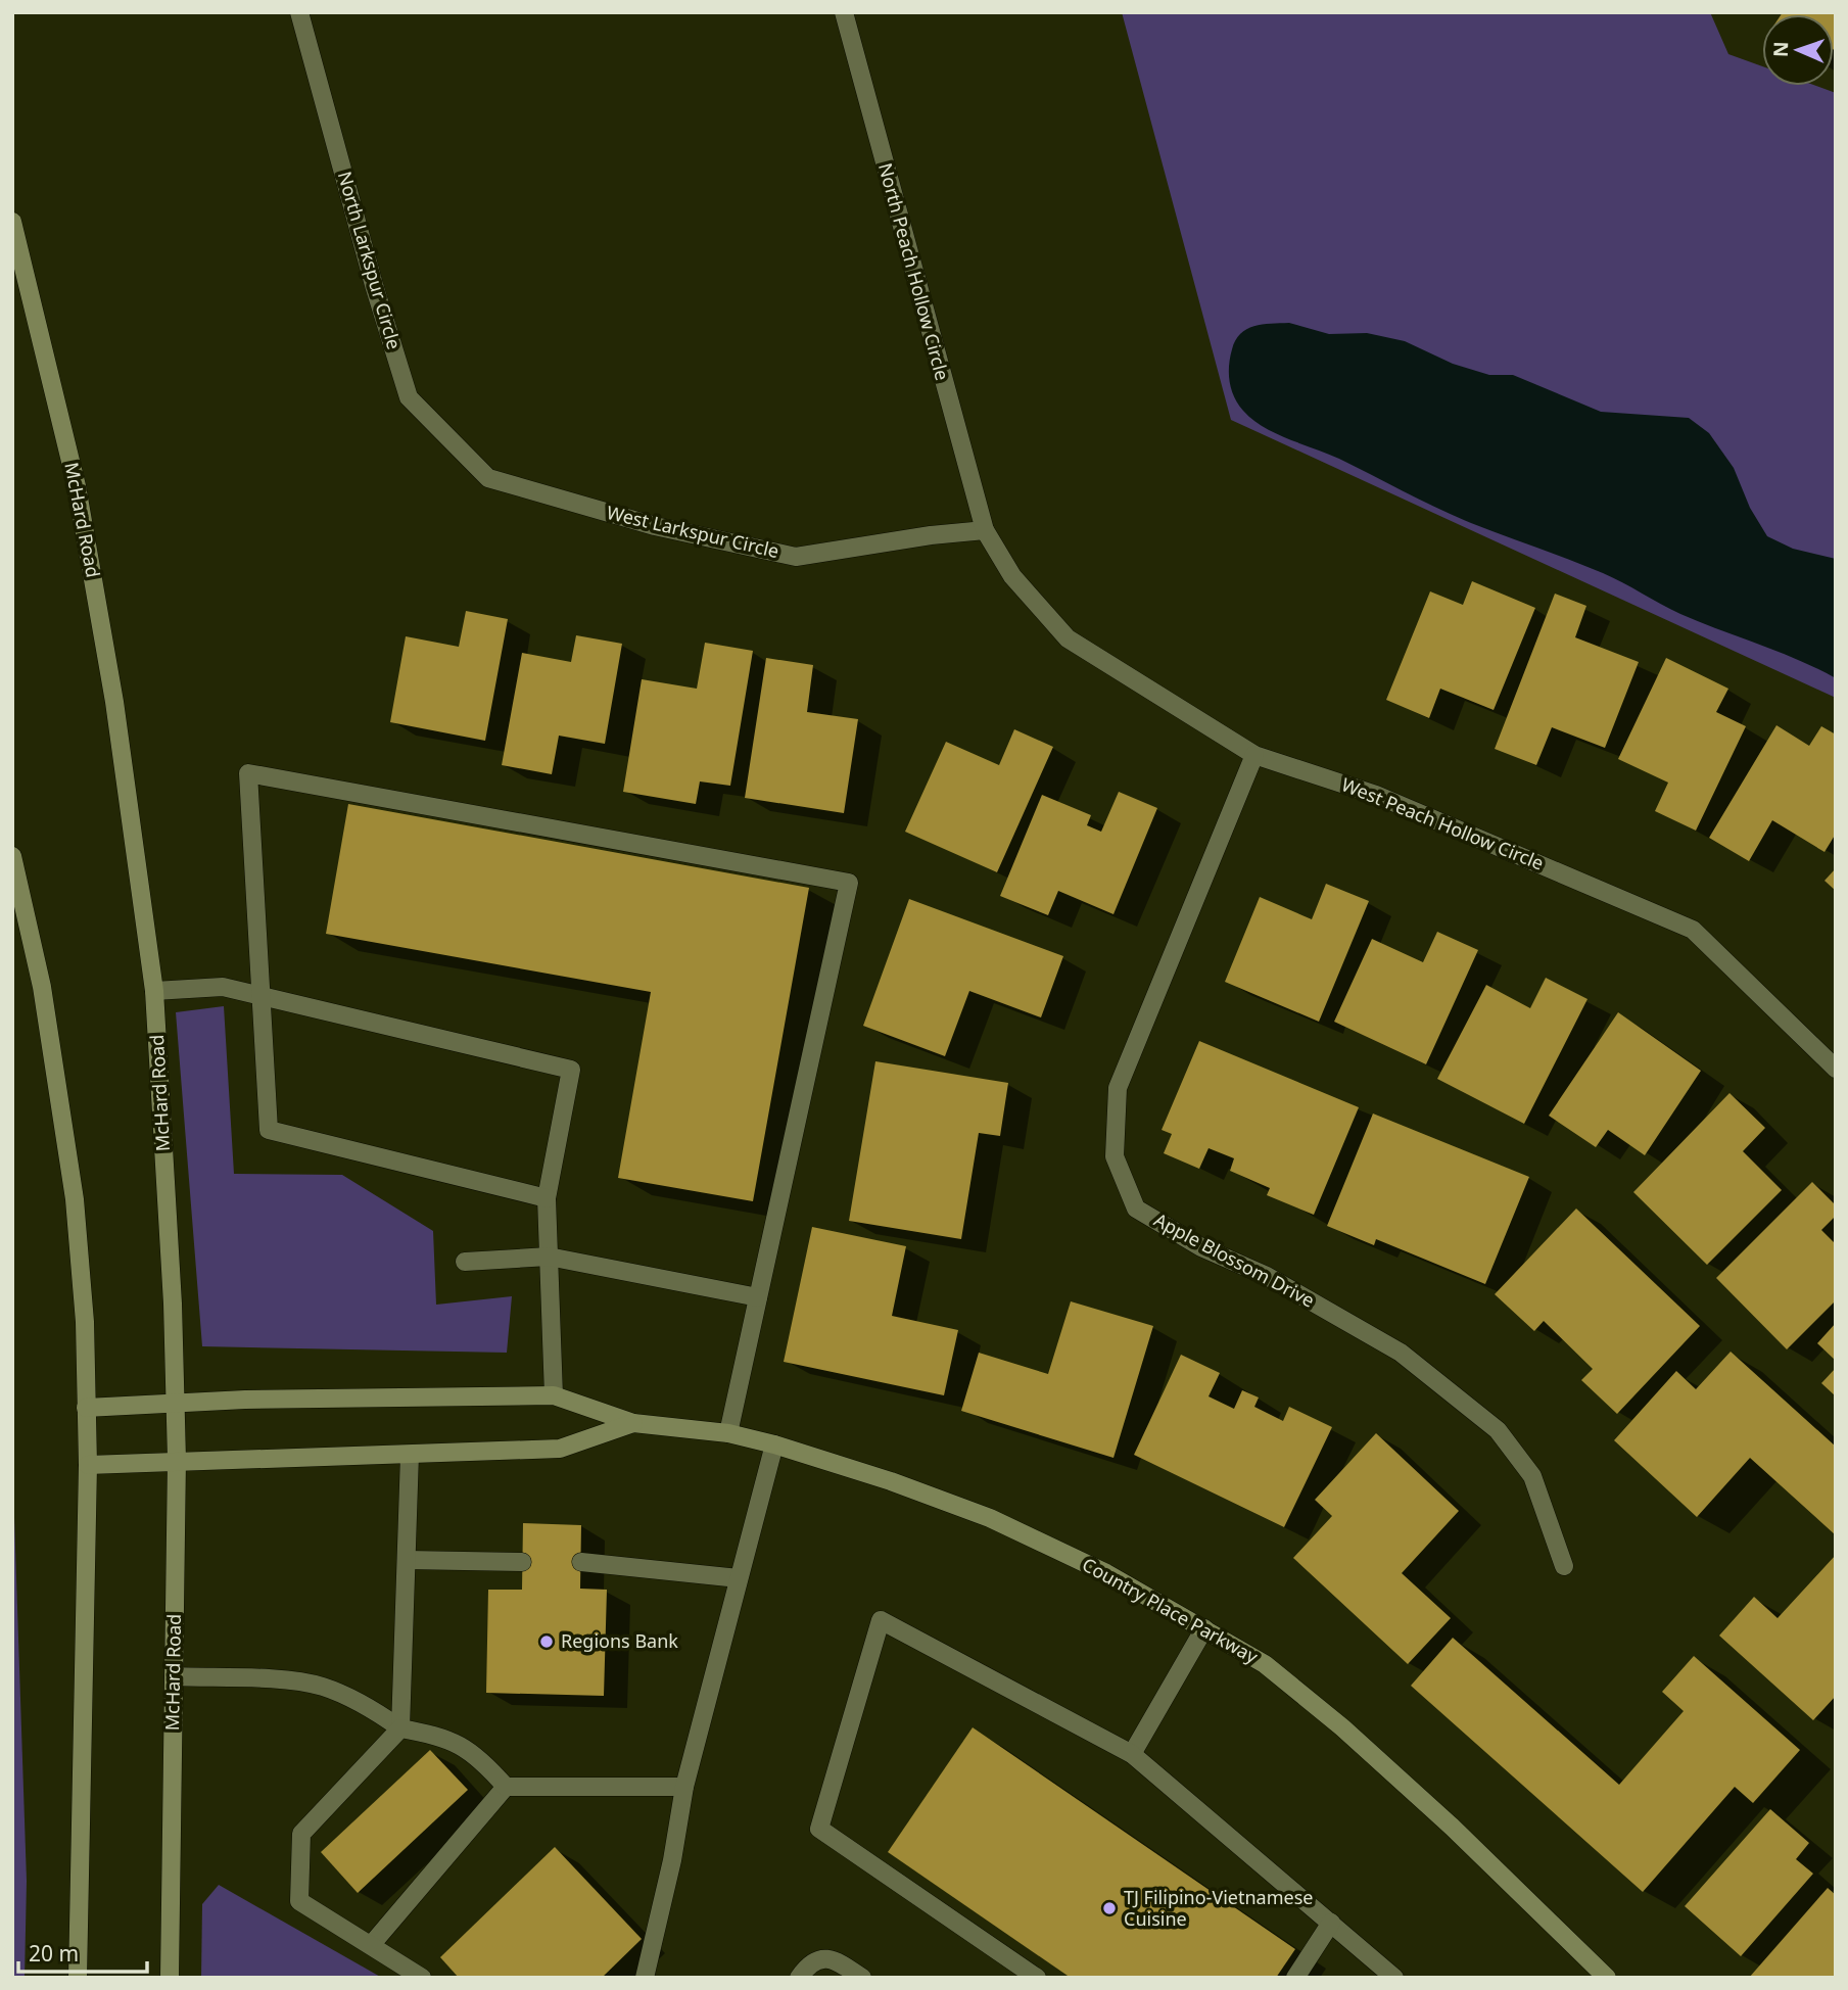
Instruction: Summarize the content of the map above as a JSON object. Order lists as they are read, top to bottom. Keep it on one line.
{"streets":{"main road":["McHard Road","Country Place Parkway"],"street":["North Larkspur Circle","North Peach Hollow Circle","West Larkspur Circle","West Peach Hollow Circle","Apple Blossom Drive"]},"crossings":[["North Larkspur Circle","West Larkspur Circle"],["North Peach Hollow Circle","West Larkspur Circle"],["North Peach Hollow Circle","West Peach Hollow Circle"],["West Larkspur Circle","West Peach Hollow Circle"],["West Peach Hollow Circle","Apple Blossom Drive"]],"places":["Regions Bank","TJ Filipino-Vietnamese Cuisine"],"scale_bar":"20 m","north":"left"}
